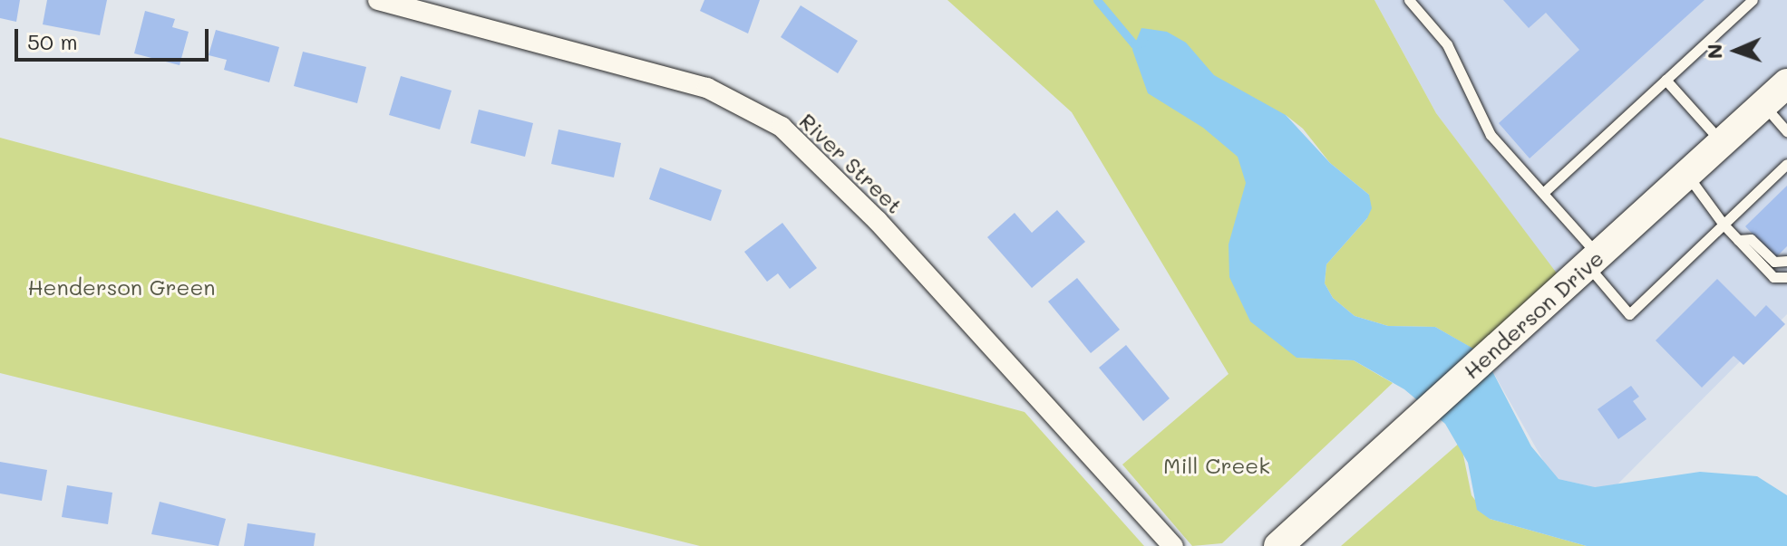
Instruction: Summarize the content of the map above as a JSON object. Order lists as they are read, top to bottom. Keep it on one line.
{"streets":{"main road":["Henderson Drive"],"street":["River Street"]},"parks":["Henderson Green","Mill Creek"],"scale_bar":"50 m","north":"left"}
